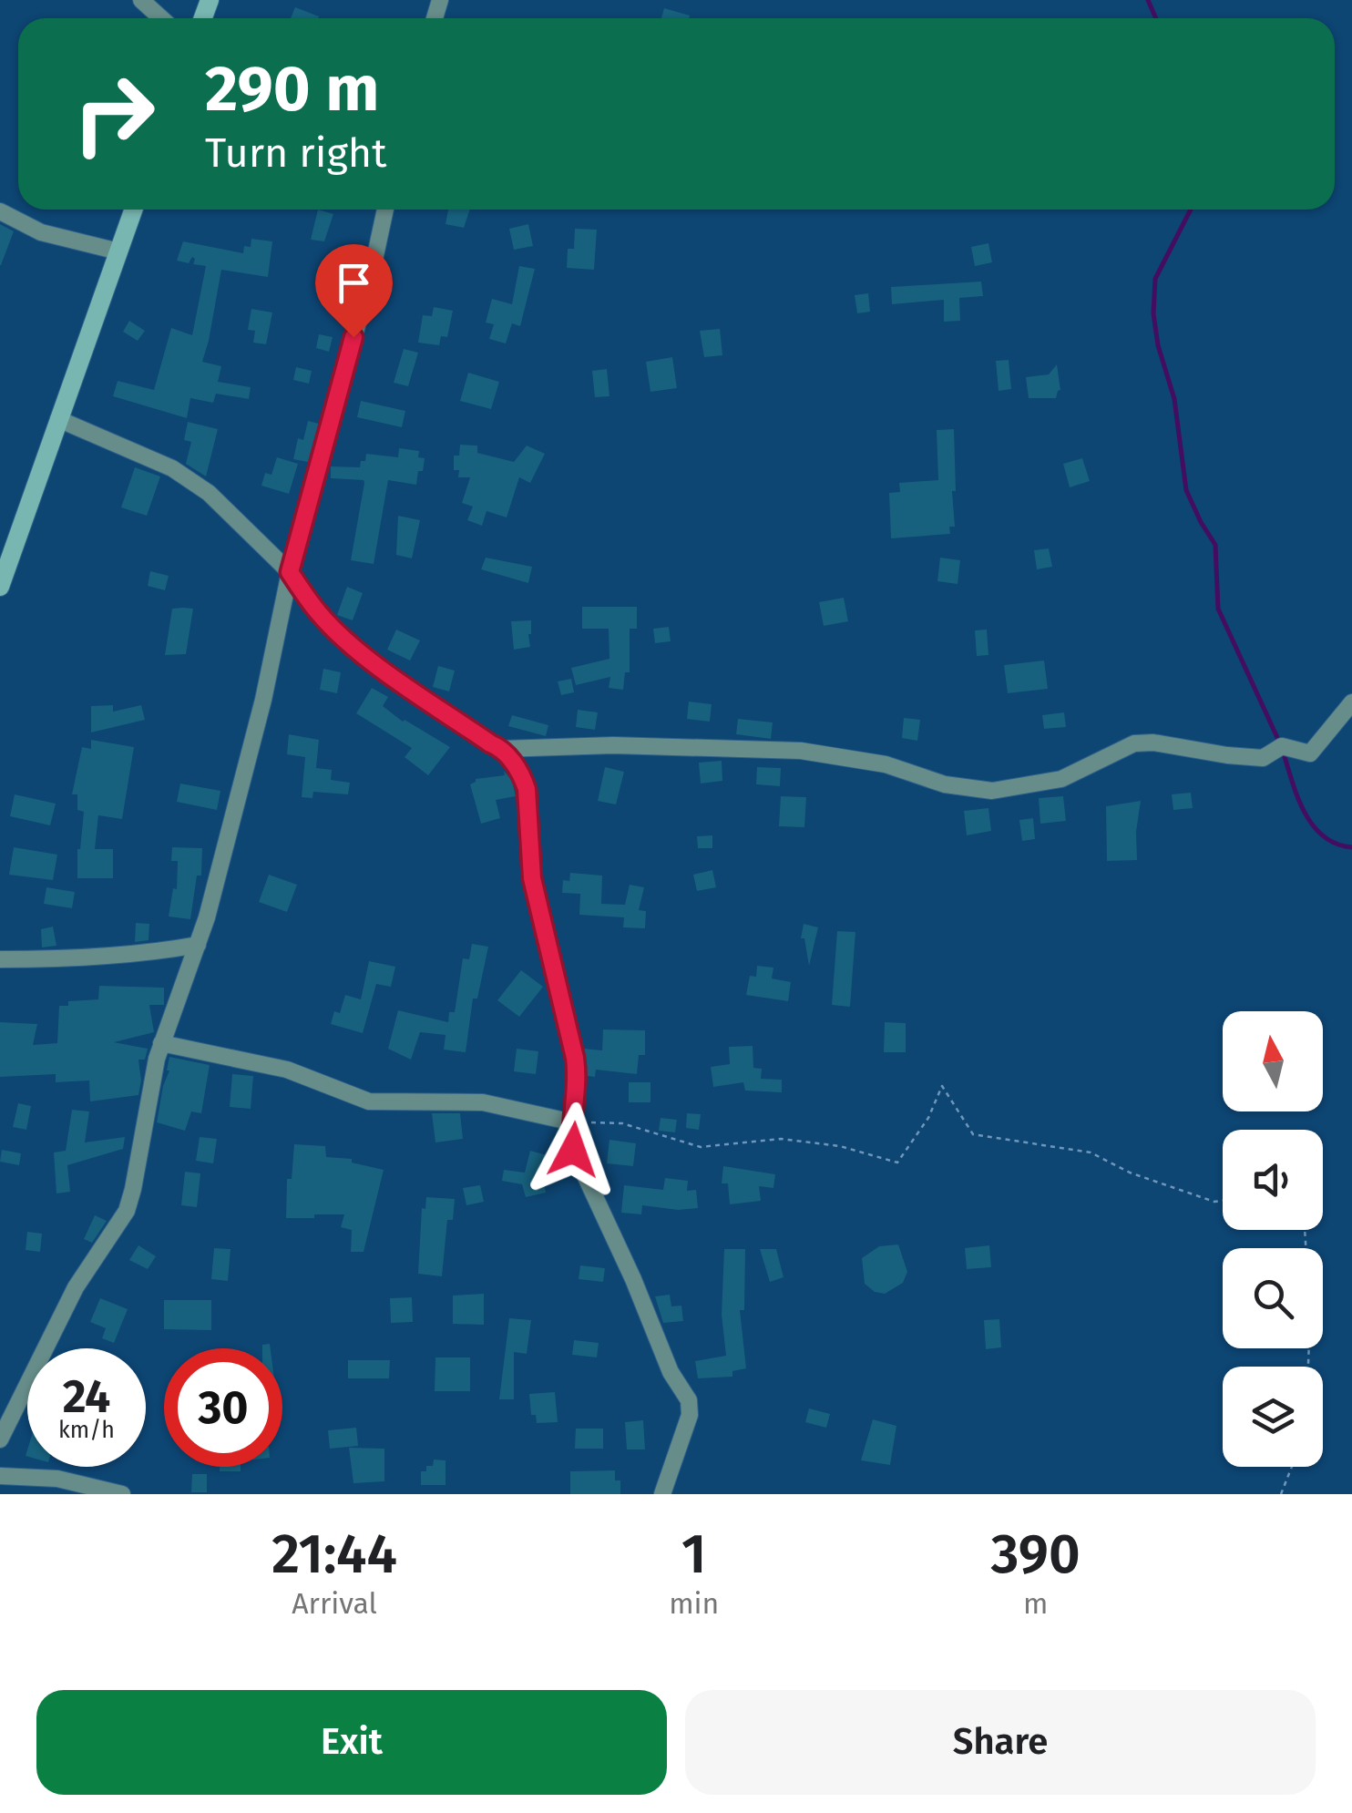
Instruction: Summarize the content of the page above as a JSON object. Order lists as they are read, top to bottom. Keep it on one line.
{"north":"top","page":{"turn":["290 m","Turn right"],"speed":"24 km/h","limit":"30","eta":["21:44","Arrival","1","min","390","m"],"buttons":["Exit","Share"]}}
